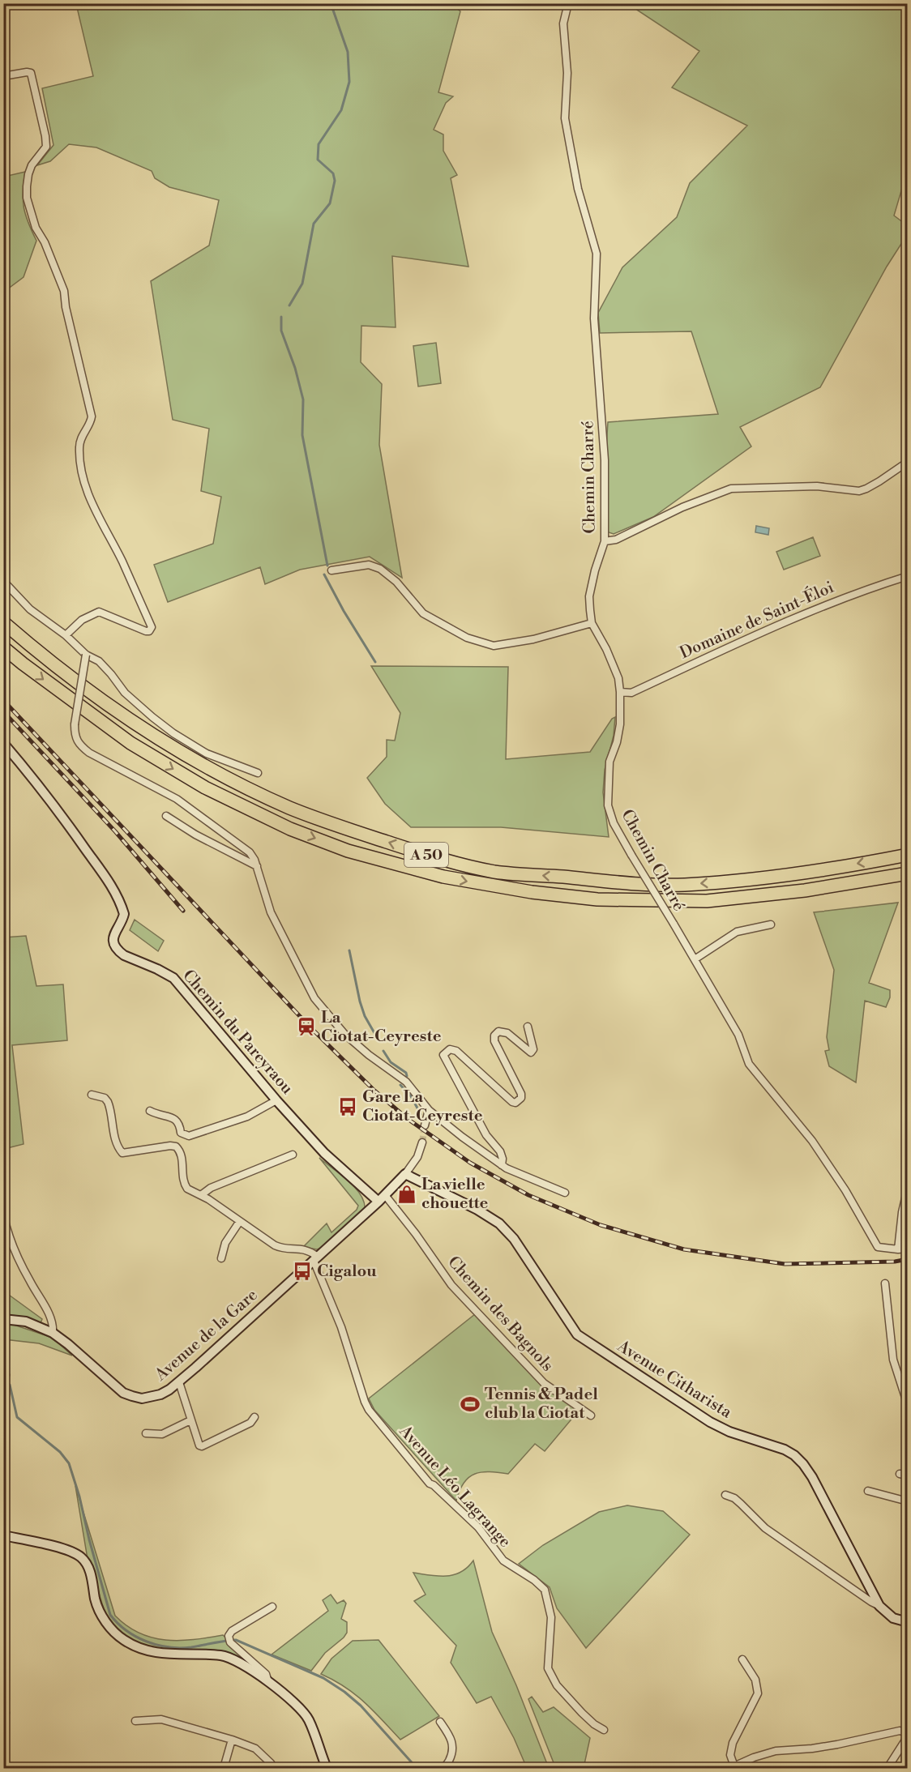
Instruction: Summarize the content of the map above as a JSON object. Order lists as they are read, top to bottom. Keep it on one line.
{"streets":{"highway":["A 50"],"street":["Chemin Charré","Domaine de Saint-Éloi","Chemin du Pareyraou","Chemin des Bagnols","Avenue de la Gare","Avenue Citharista","Avenue Léo Lagrange"]},"crossings":[["Chemin Charré","Domaine de Saint-Éloi"],["Chemin du Pareyraou","Avenue de la Gare"],["Chemin des Bagnols","Avenue de la Gare"],["Avenue de la Gare","Avenue Citharista"],["Avenue de la Gare","Avenue Léo Lagrange"]],"places":{"station":["La Ciotat-Ceyreste"],"bus stop":["Gare La Ciotat-Ceyreste","Cigalou"],"shop":["La vielle chouette"],"sports":["Tennis & Padel club la Ciotat"]}}
